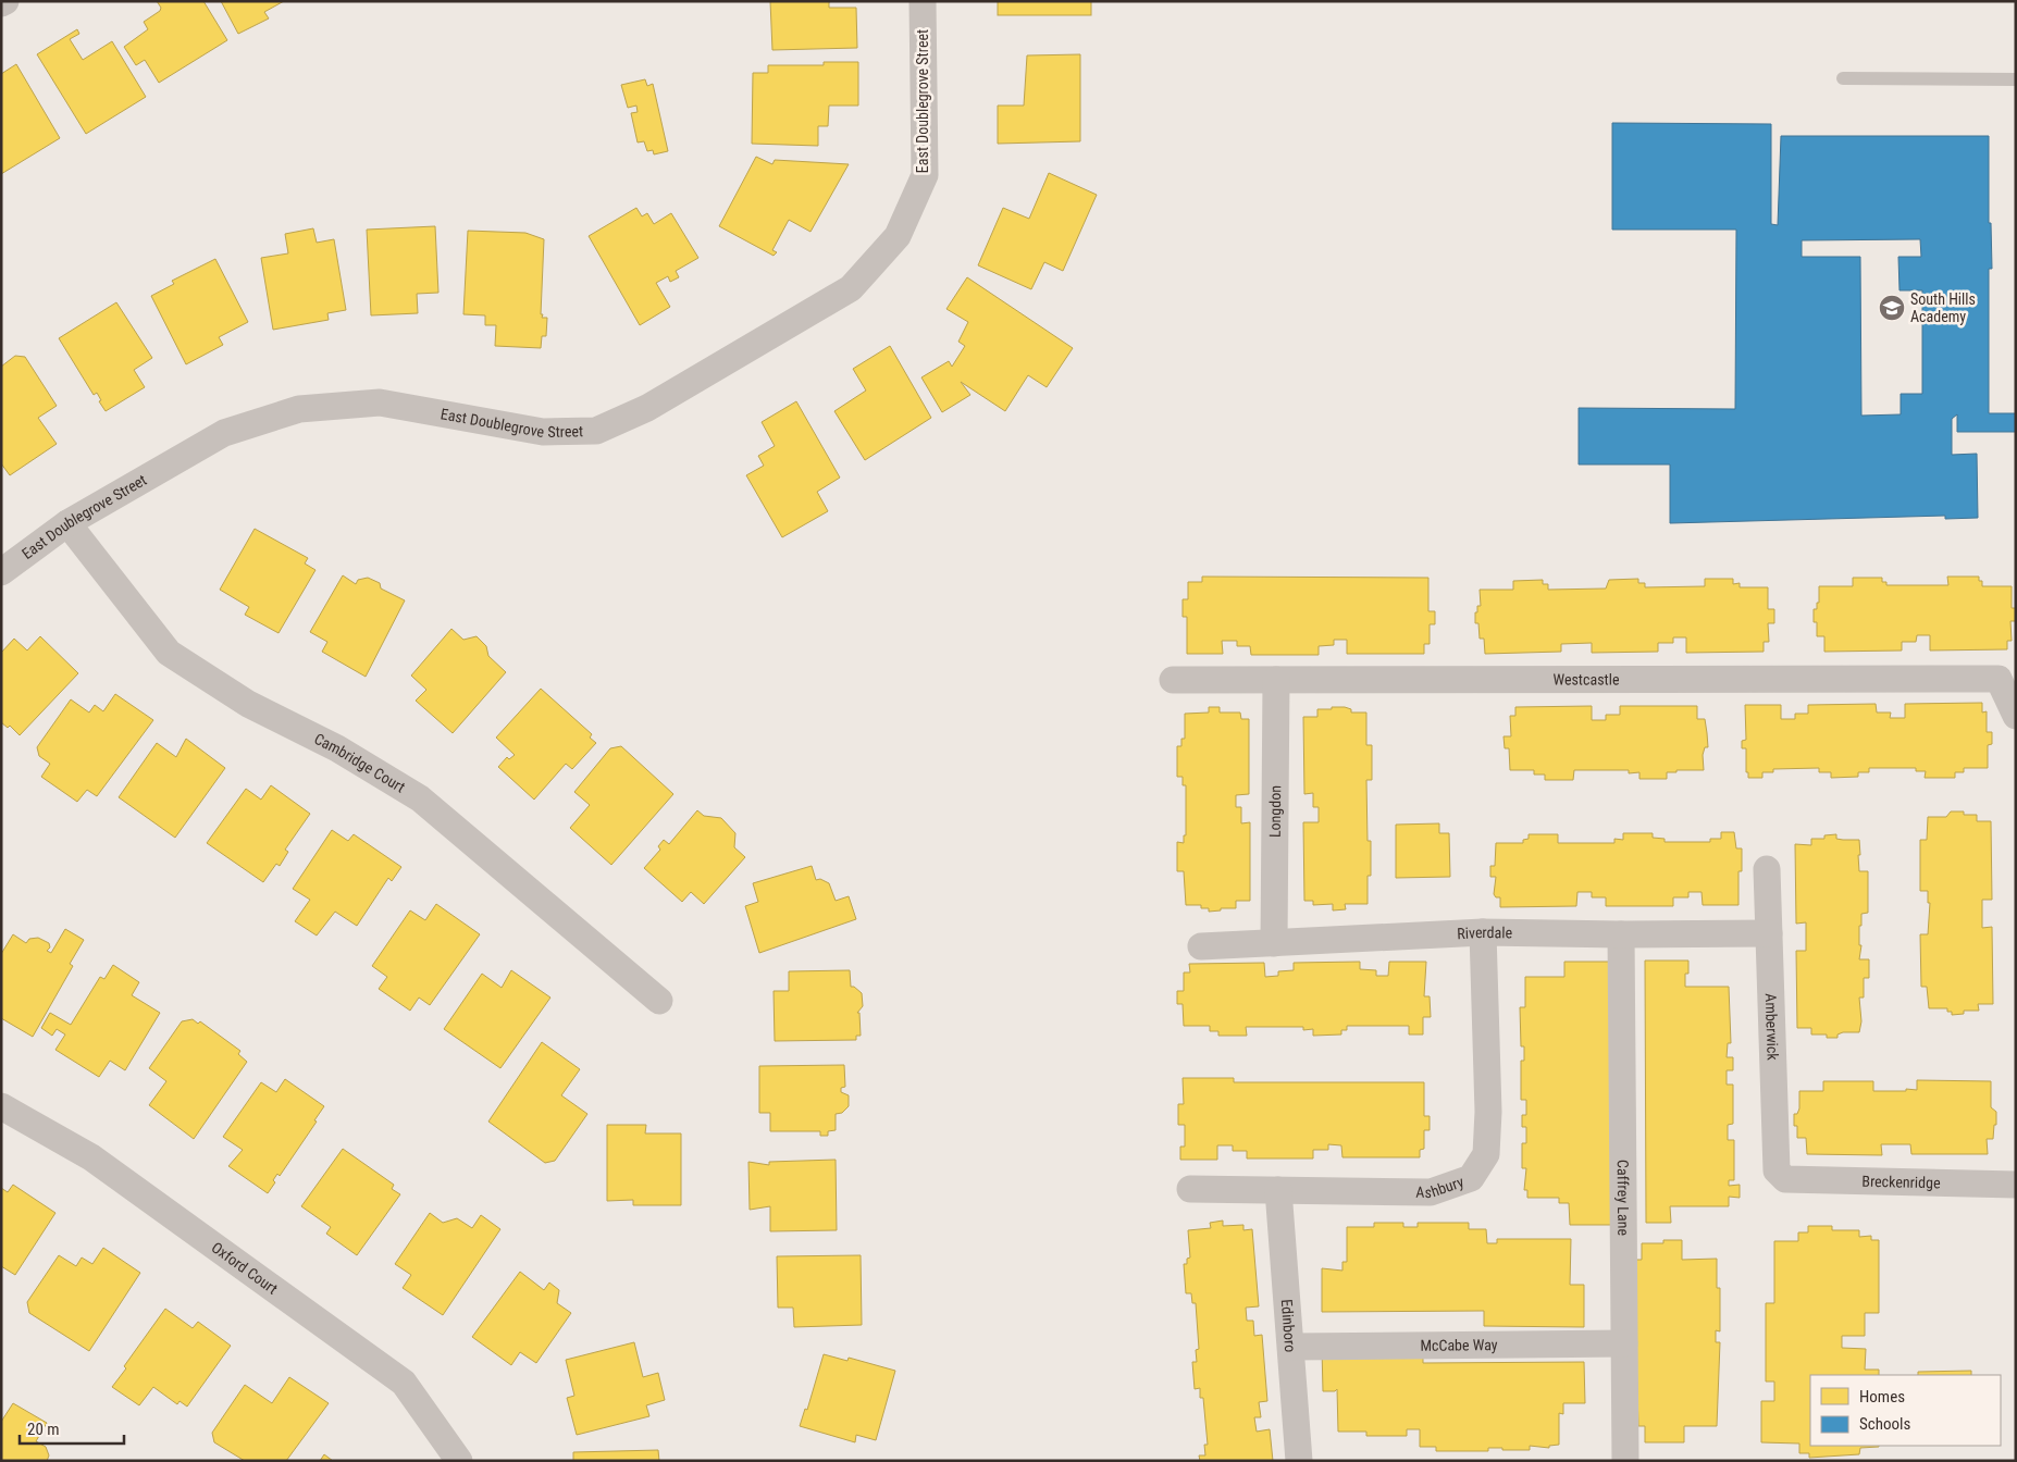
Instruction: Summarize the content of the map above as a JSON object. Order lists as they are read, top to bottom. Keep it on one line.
{"streets":{"street":["East Doublegrove Street","Westcastle","Cambridge Court","Longdon","Riverdale","Amberwick","Breckenridge","Ashbury","Caffrey Lane","Oxford Court","Edinboro","McCabe Way"]},"crossings":[["East Doublegrove Street","Cambridge Court"],["Westcastle","Longdon"],["Longdon","Riverdale"],["Riverdale","Amberwick"],["Riverdale","Ashbury"],["Riverdale","Caffrey Lane"],["Amberwick","Breckenridge"],["Ashbury","Edinboro"],["Caffrey Lane","McCabe Way"],["Edinboro","McCabe Way"]],"places":{"school or university":["South Hills Academy"]},"legend":["Homes","Schools"],"scale_bar":"20 m"}
